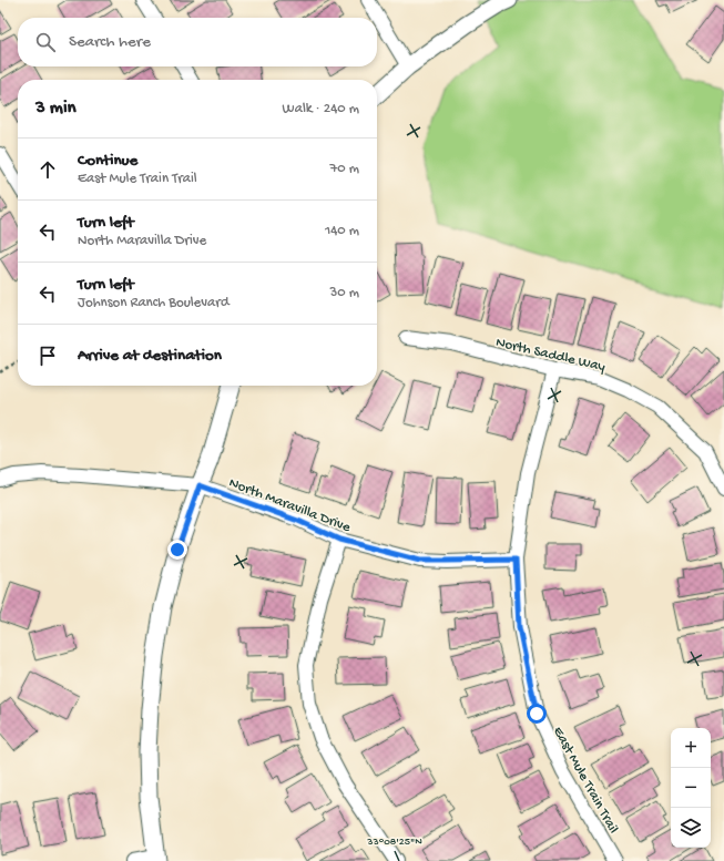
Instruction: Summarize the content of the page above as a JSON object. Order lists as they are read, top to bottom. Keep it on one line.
{"streets":{"street":["North Saddle Way","North Maravilla Drive","East Mule Train Trail"]},"crossings":[["North Saddle Way","East Mule Train Trail"],["North Maravilla Drive","East Mule Train Trail"]],"page":{"search":"Search here","heading":["3 min","Walk · 240 m"],"list":[["Continue","East Mule Train Trail","70 m"],["Turn left","North Maravilla Drive","140 m"],["Turn left","Johnson Ranch Boulevard","30 m"],"Arrive at destination"],"map_buttons":["+","−"]},"coordinates":["33°08'25\"N"]}
